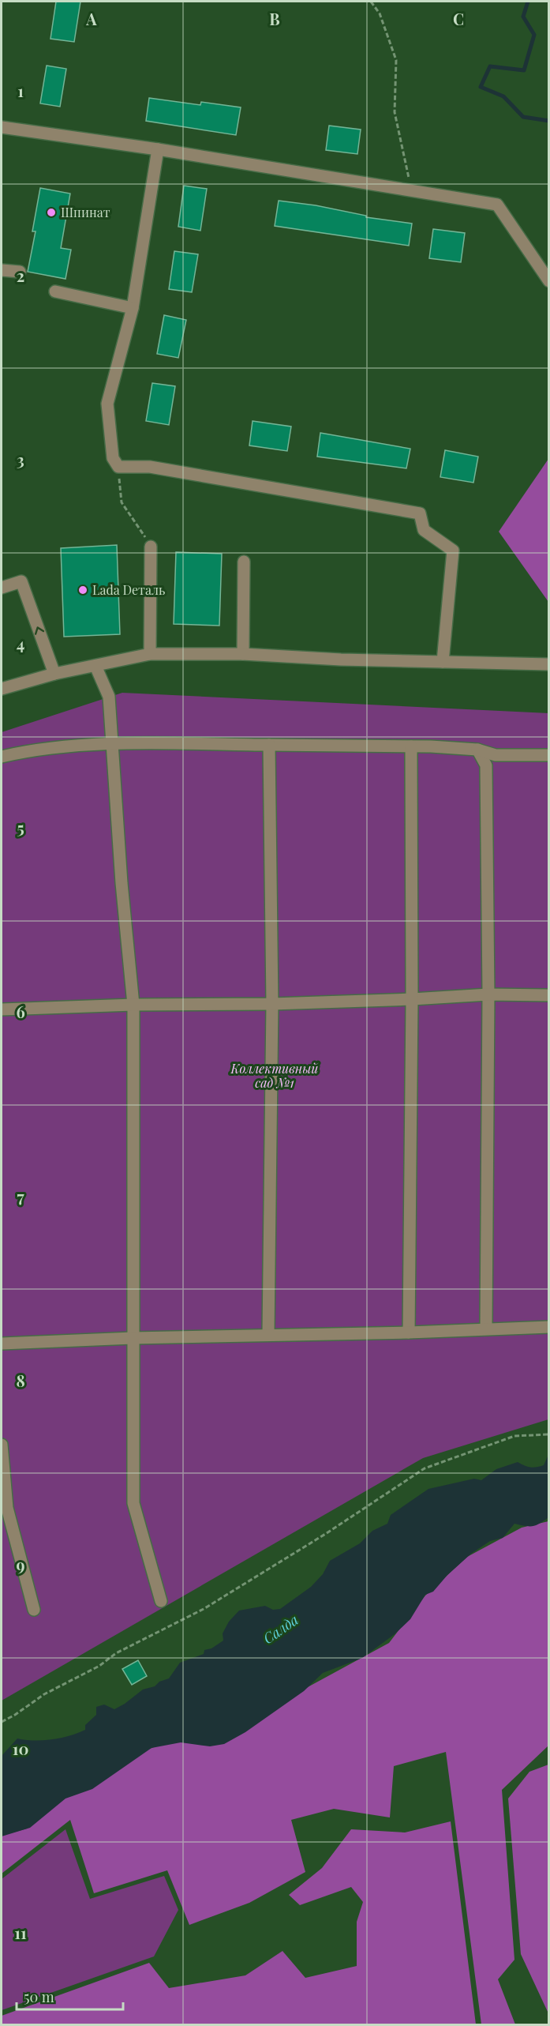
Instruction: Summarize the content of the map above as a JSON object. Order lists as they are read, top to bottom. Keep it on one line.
{"water":["Салда"],"parks":["Коллективный сад №1"],"places":["Шпинат","Lada Dеталь"],"scale_bar":"50 m","grid":{"columns":["A","B","C"],"rows":["1","2","3","4","5","6","7","8","9","10","11"]}}
